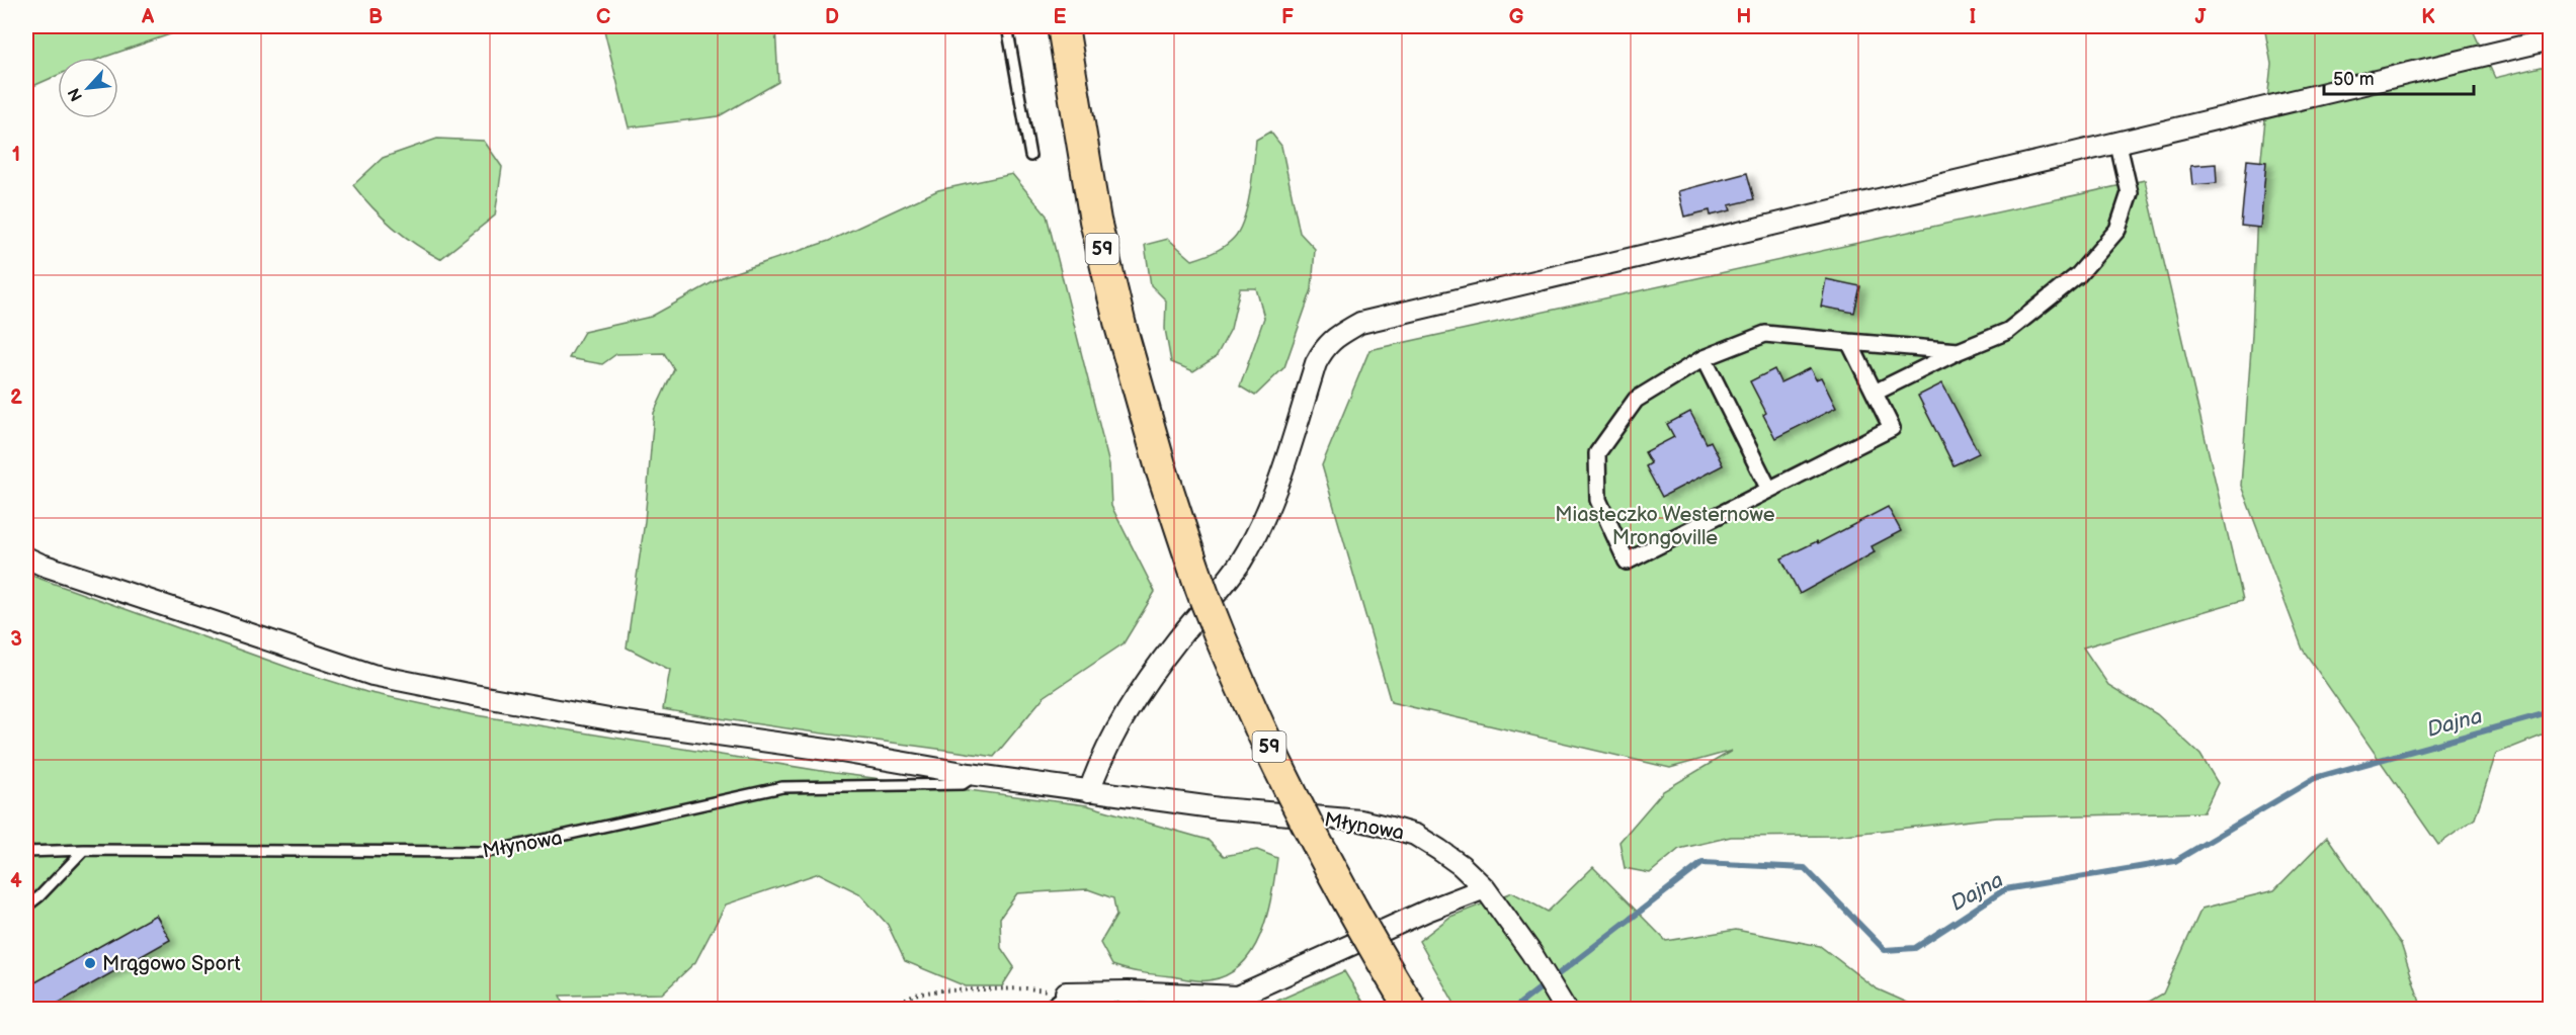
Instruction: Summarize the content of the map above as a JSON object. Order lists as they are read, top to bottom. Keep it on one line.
{"streets":{"main road":["59"],"street":["Młynowa"]},"water":["Dajna"],"parks":["Miasteczko Westernowe Mrongoville"],"places":["Mrągowo Sport"],"scale_bar":"50 m","north":"bottom left","grid":{"columns":["A","B","C","D","E","F","G","H","I","J","K"],"rows":["1","2","3","4"]}}
